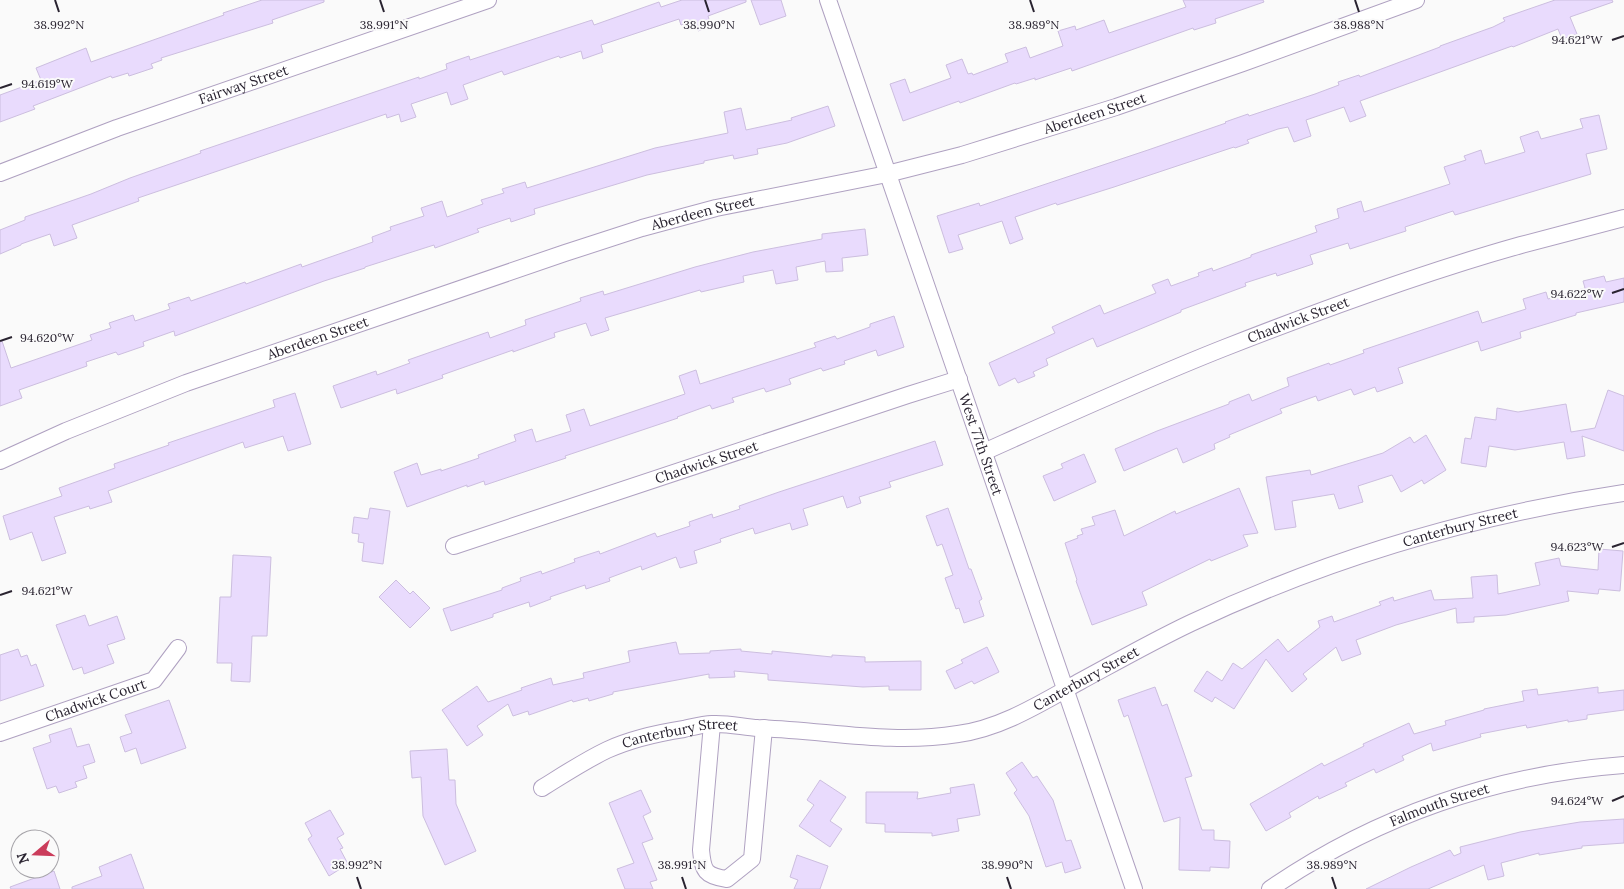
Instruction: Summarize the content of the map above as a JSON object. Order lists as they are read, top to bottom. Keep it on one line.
{"streets":{"street":["Fairway Street","Aberdeen Street","Chadwick Street","West 77th Street","Canterbury Street","Chadwick Court","Falmouth Street"]},"crossings":[["Aberdeen Street","West 77th Street"],["Chadwick Street","West 77th Street"],["West 77th Street","Canterbury Street"]],"north":"left","coordinates":["38.992°N","38.991°N","38.990°N","38.989°N","38.988°N","94.621°W","94.619°W","94.622°W","94.620°W","94.623°W","94.624°W"]}
